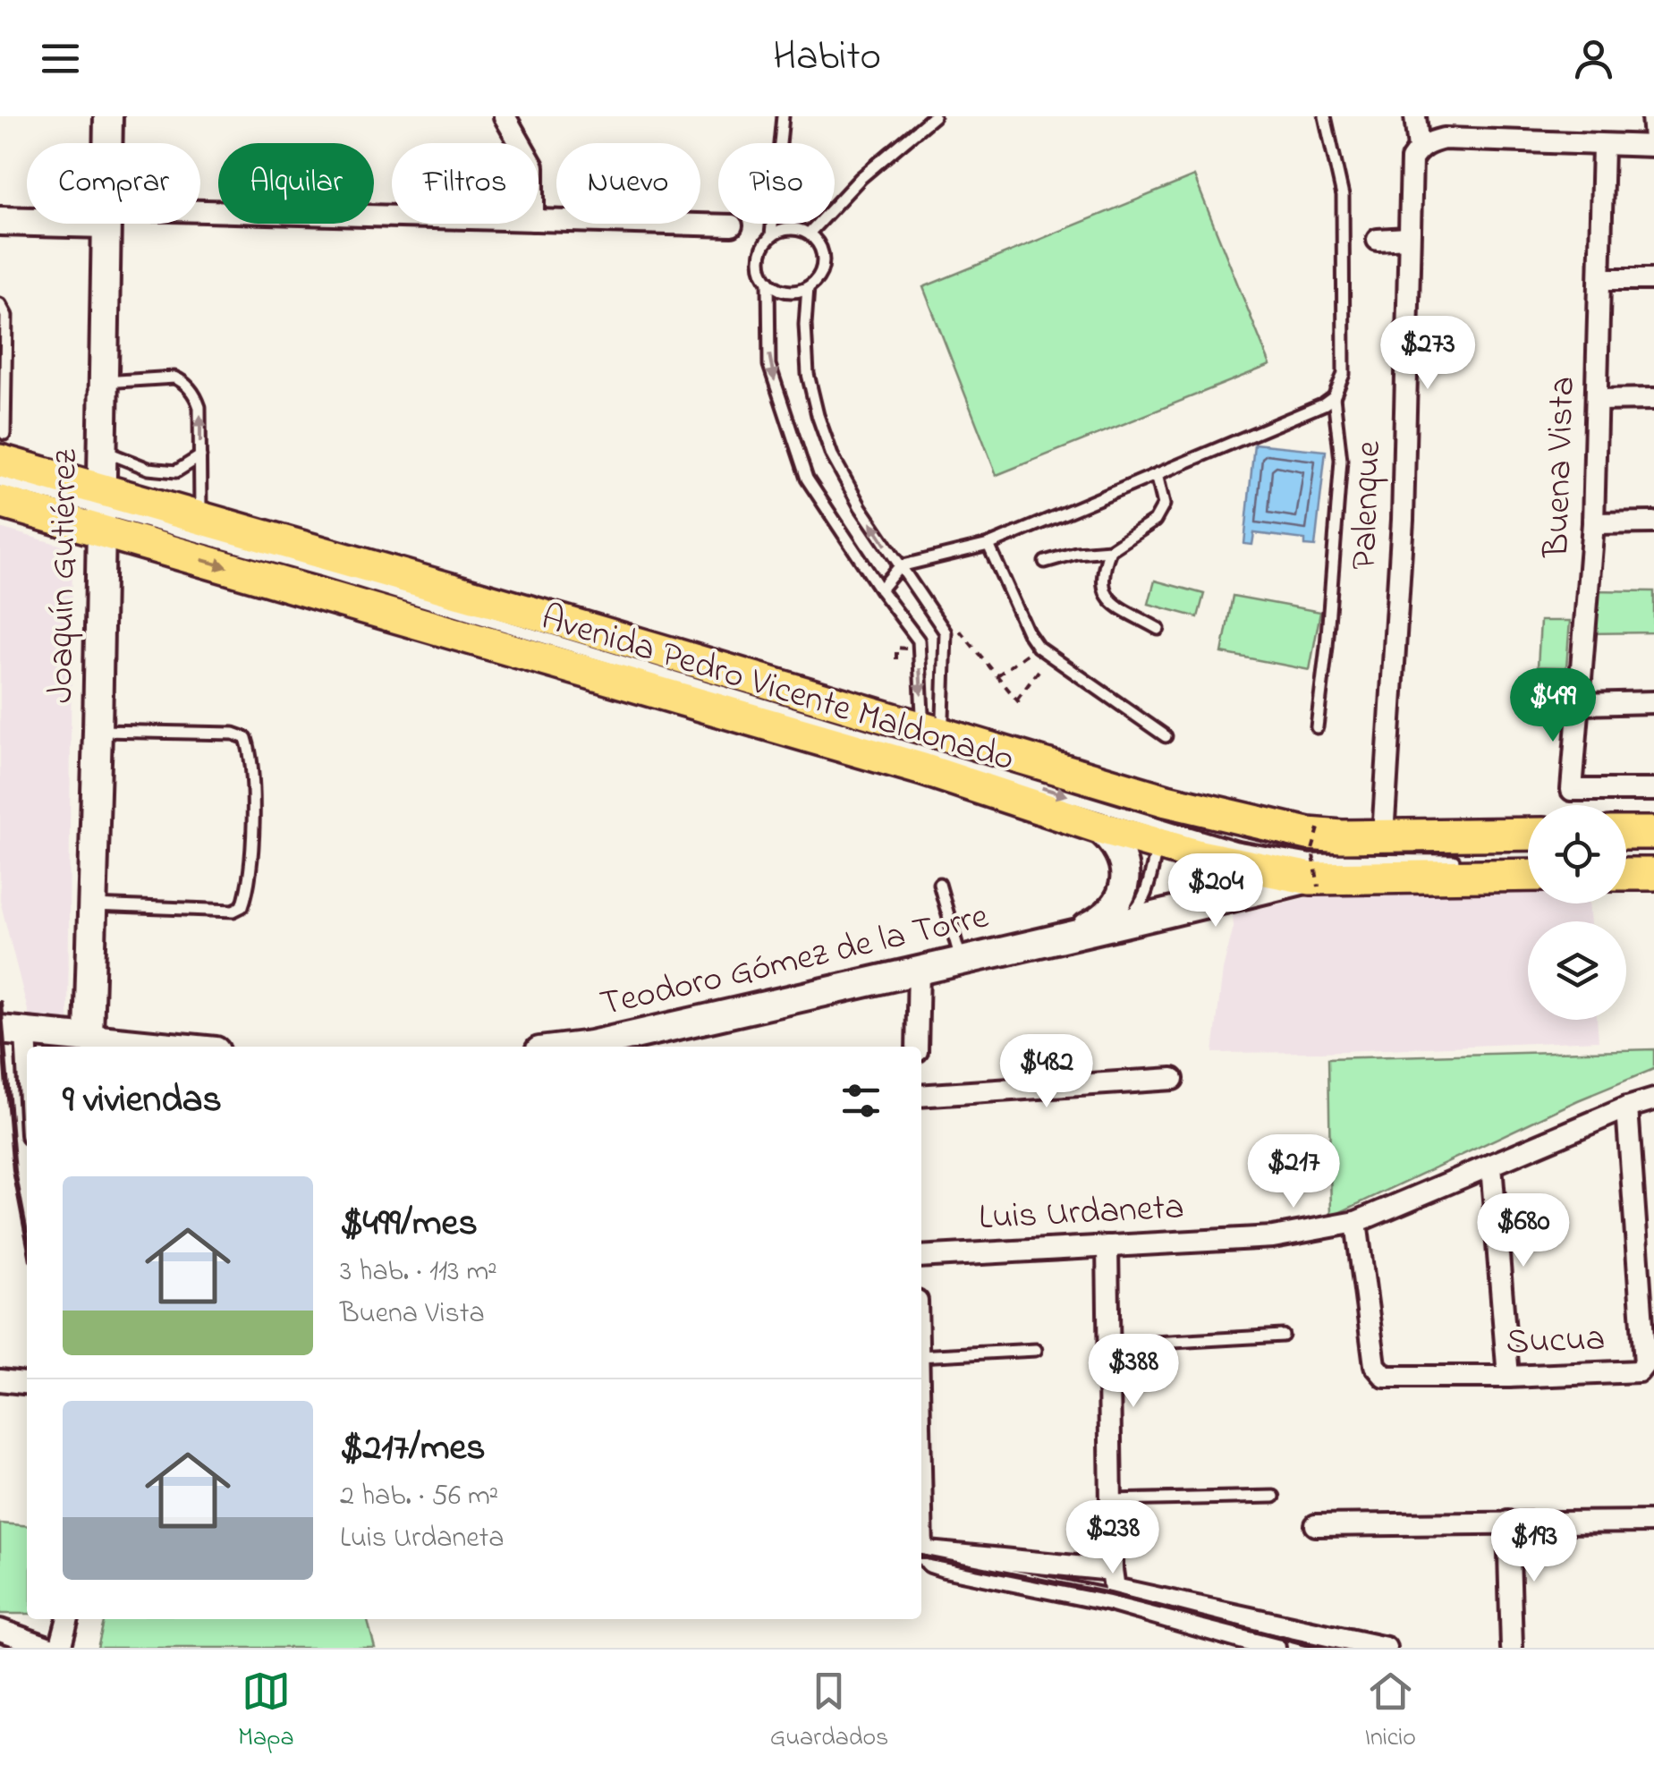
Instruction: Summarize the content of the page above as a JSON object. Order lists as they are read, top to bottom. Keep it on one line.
{"streets":{"main road":["Avenida Pedro Vicente Maldonado"],"street":["Buena Vista","Palenque","Joaquín Gutiérrez","Teodoro Gómez de la Torre","Luis Urdaneta","Sucua"]},"crossings":[["Palenque","Avenida Pedro Vicente Maldonado"],["Joaquín Gutiérrez","Avenida Pedro Vicente Maldonado"],["Avenida Pedro Vicente Maldonado","Teodoro Gómez de la Torre"],["Luis Urdaneta","Sucua"]],"page":{"header":"Habito","chip":["Comprar","Alquilar","Filtros","Nuevo","Piso"],"price":["$273","$499","$204","$482","$217","$680","$388","$238","$193"],"heading":"9 viviendas","list":[{"name":"$499/mes","note":"3 hab. · 113 m² · Buena Vista"},{"name":"$217/mes","note":"2 hab. · 56 m² · Luis Urdaneta"}],"tabs":["Mapa","Guardados","Inicio"]}}
